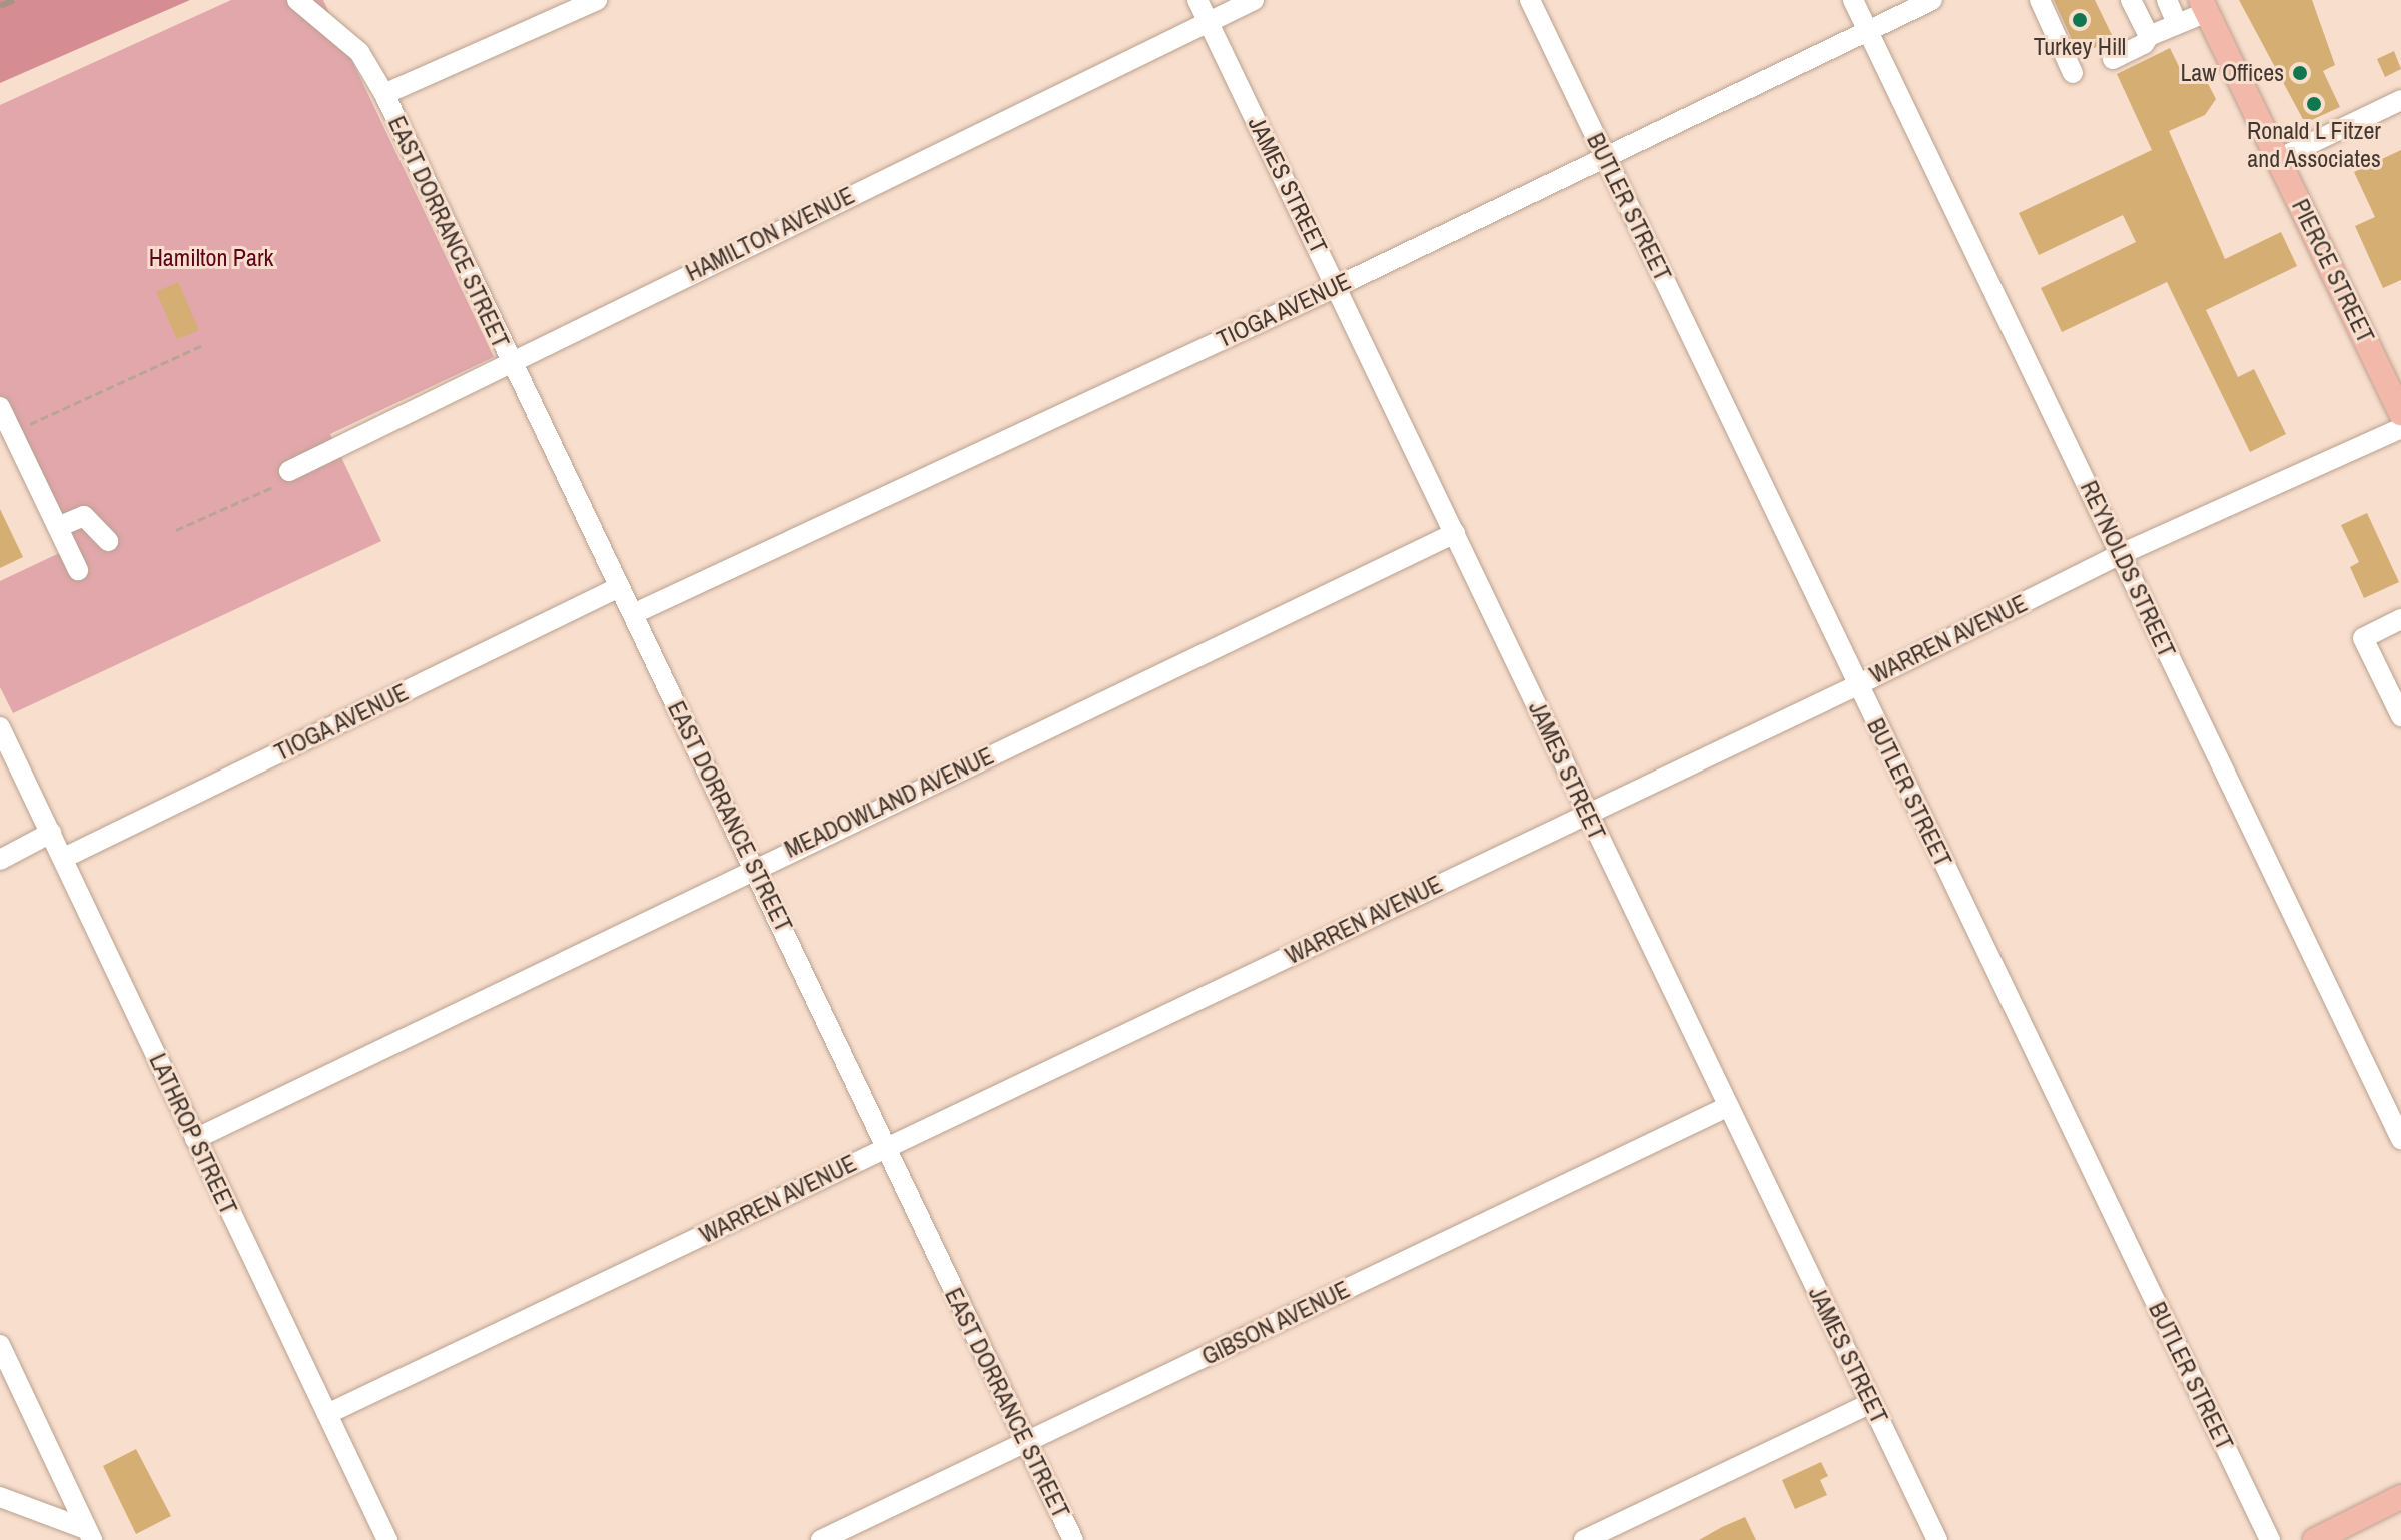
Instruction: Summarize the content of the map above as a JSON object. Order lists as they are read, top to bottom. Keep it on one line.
{"streets":{"main road":["PIERCE STREET"],"street":["JAMES STREET","BUTLER STREET","EAST DORRANCE STREET","HAMILTON AVENUE","TIOGA AVENUE","REYNOLDS STREET","WARREN AVENUE","MEADOWLAND AVENUE","LATHROP STREET","GIBSON AVENUE"]},"crossings":[["JAMES STREET","HAMILTON AVENUE"],["JAMES STREET","TIOGA AVENUE"],["JAMES STREET","WARREN AVENUE"],["JAMES STREET","MEADOWLAND AVENUE"],["JAMES STREET","GIBSON AVENUE"],["BUTLER STREET","TIOGA AVENUE"],["BUTLER STREET","WARREN AVENUE"],["EAST DORRANCE STREET","HAMILTON AVENUE"],["EAST DORRANCE STREET","TIOGA AVENUE"],["EAST DORRANCE STREET","WARREN AVENUE"],["EAST DORRANCE STREET","MEADOWLAND AVENUE"],["EAST DORRANCE STREET","GIBSON AVENUE"],["TIOGA AVENUE","REYNOLDS STREET"],["TIOGA AVENUE","LATHROP STREET"],["REYNOLDS STREET","WARREN AVENUE"],["WARREN AVENUE","LATHROP STREET"],["MEADOWLAND AVENUE","LATHROP STREET"]],"parks":["Hamilton Park"],"places":["Turkey Hill","Law Offices","Ronald L Fitzer and Associates"]}
